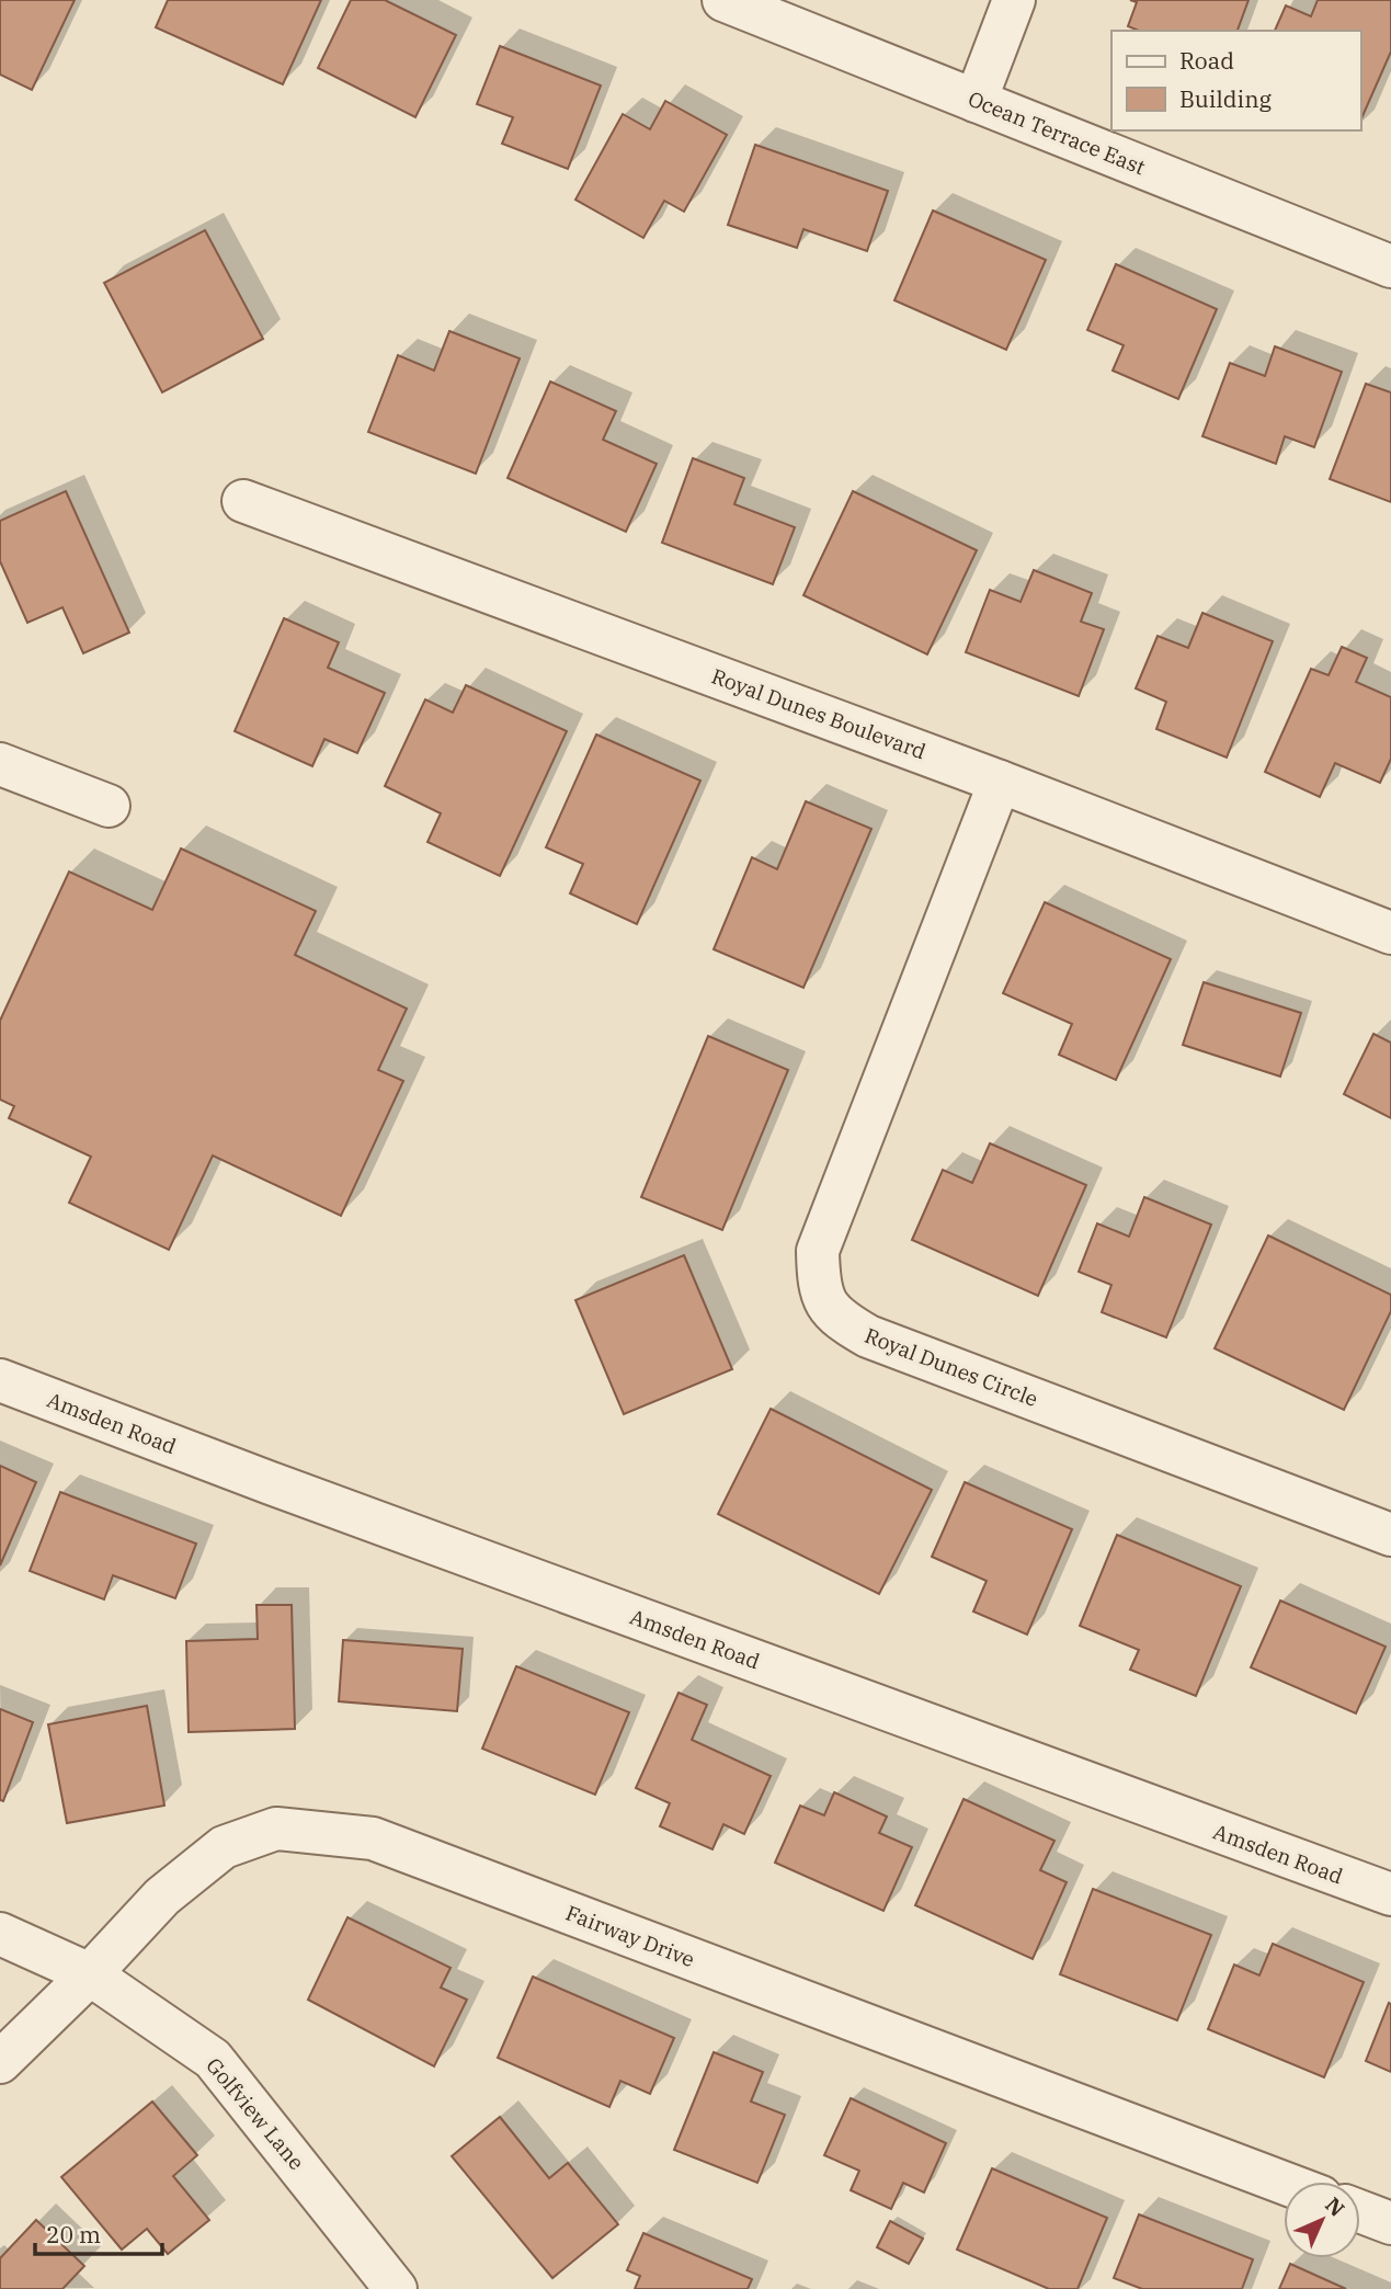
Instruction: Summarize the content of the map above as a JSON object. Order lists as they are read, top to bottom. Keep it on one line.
{"streets":{"street":["Ocean Terrace East","Royal Dunes Boulevard","Royal Dunes Circle","Amsden Road","Fairway Drive","Golfview Lane"]},"crossings":[["Royal Dunes Boulevard","Royal Dunes Circle"],["Fairway Drive","Golfview Lane"]],"legend":["Road","Building"],"scale_bar":"20 m","north":"top right"}
